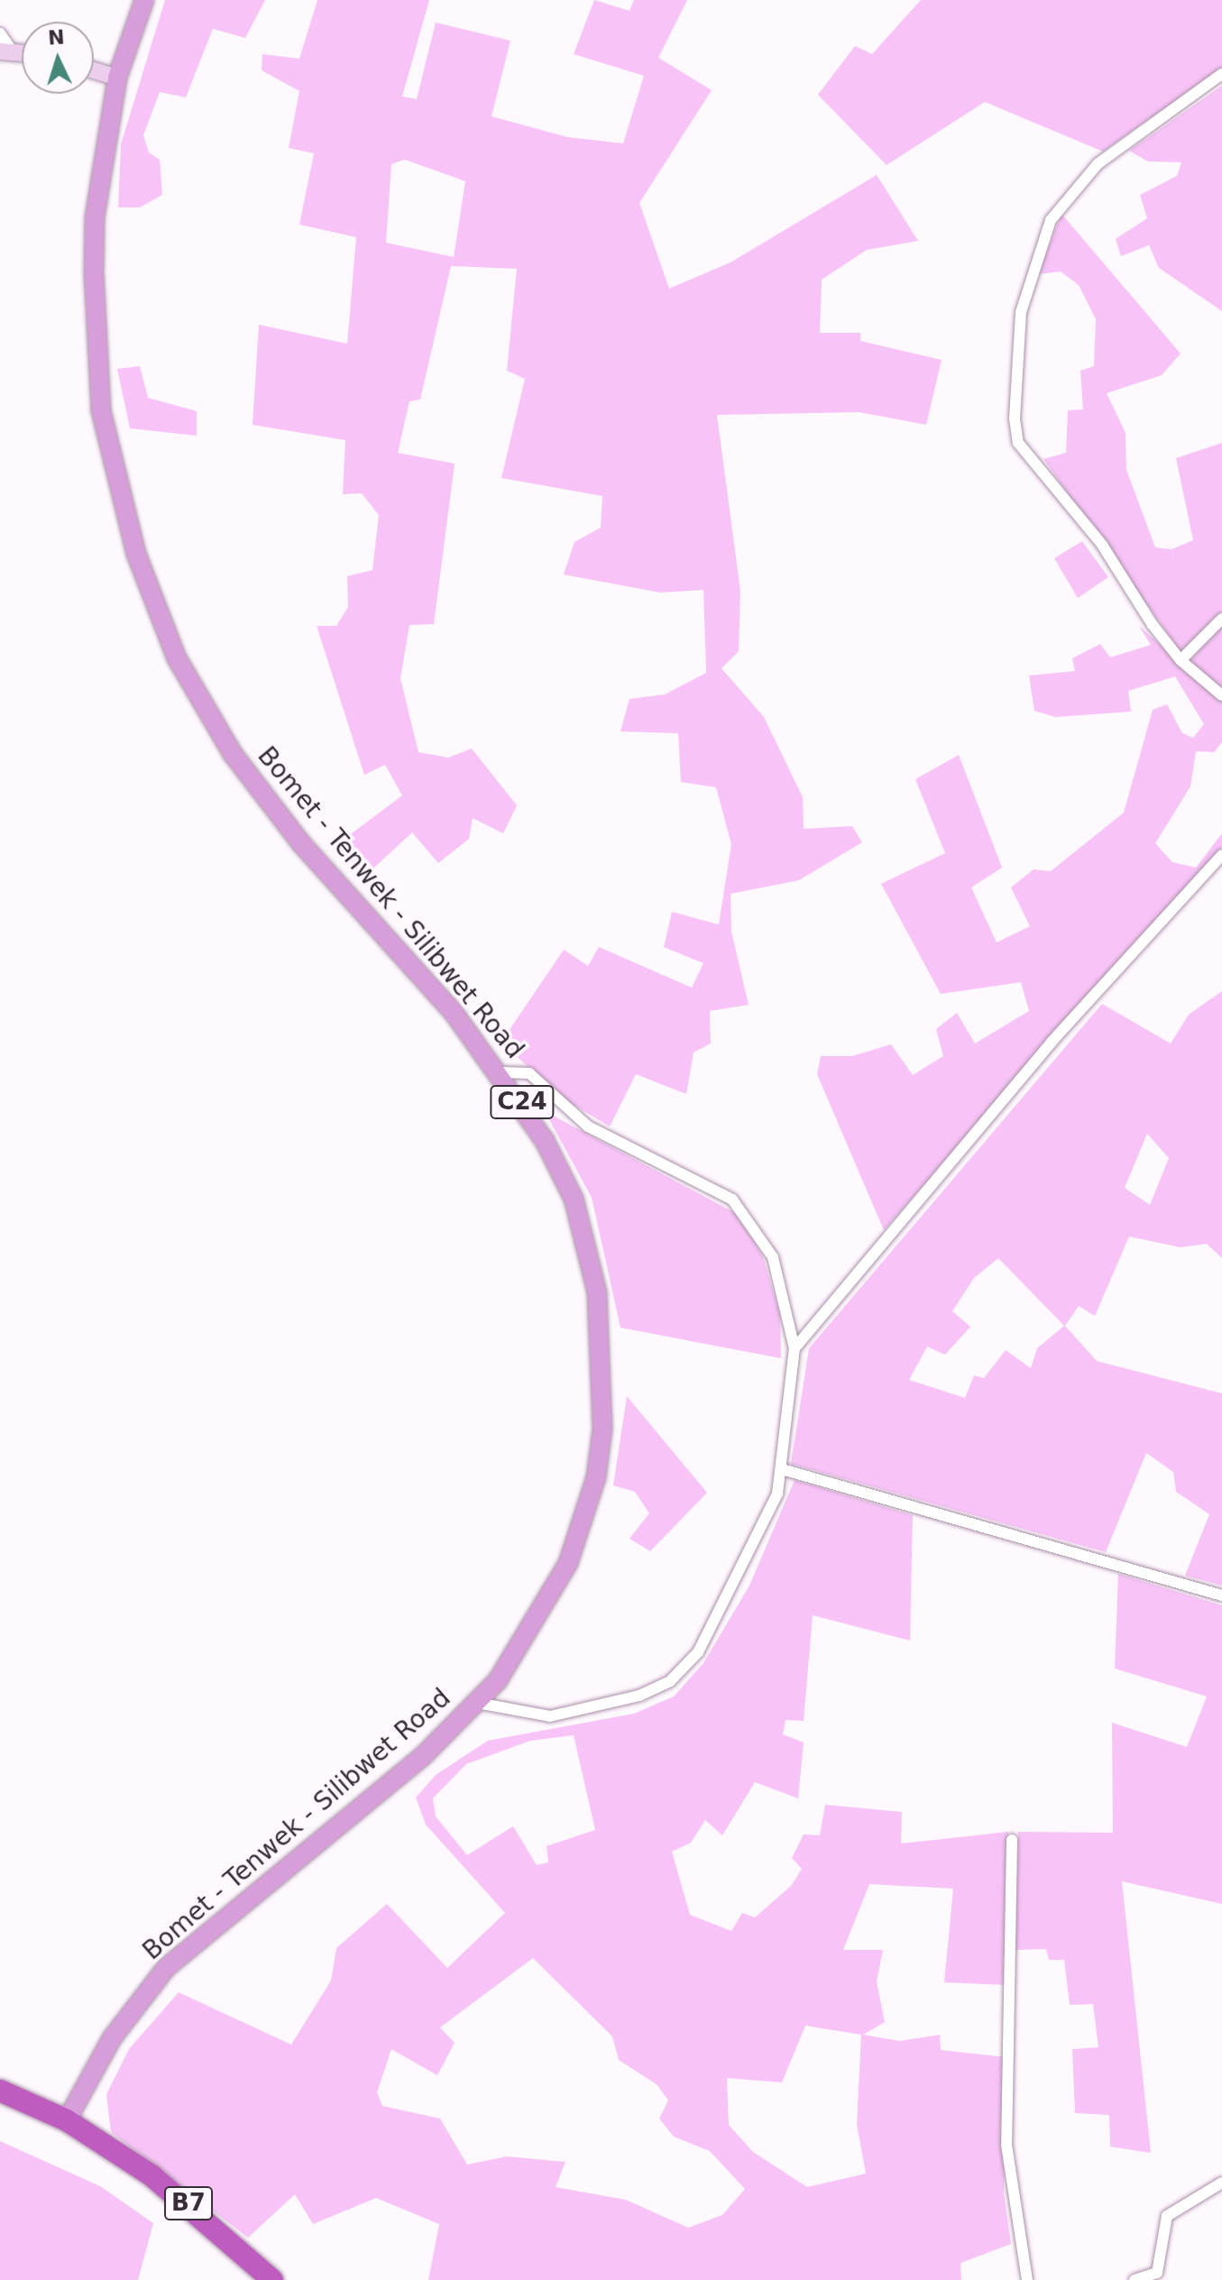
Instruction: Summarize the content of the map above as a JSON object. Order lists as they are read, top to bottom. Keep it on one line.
{"streets":{"highway":["B7"],"main road":["Bomet - Tenwek - Silibwet Road","C24"]},"crossings":[["Bomet - Tenwek - Silibwet Road","B7"]],"north":"top"}
